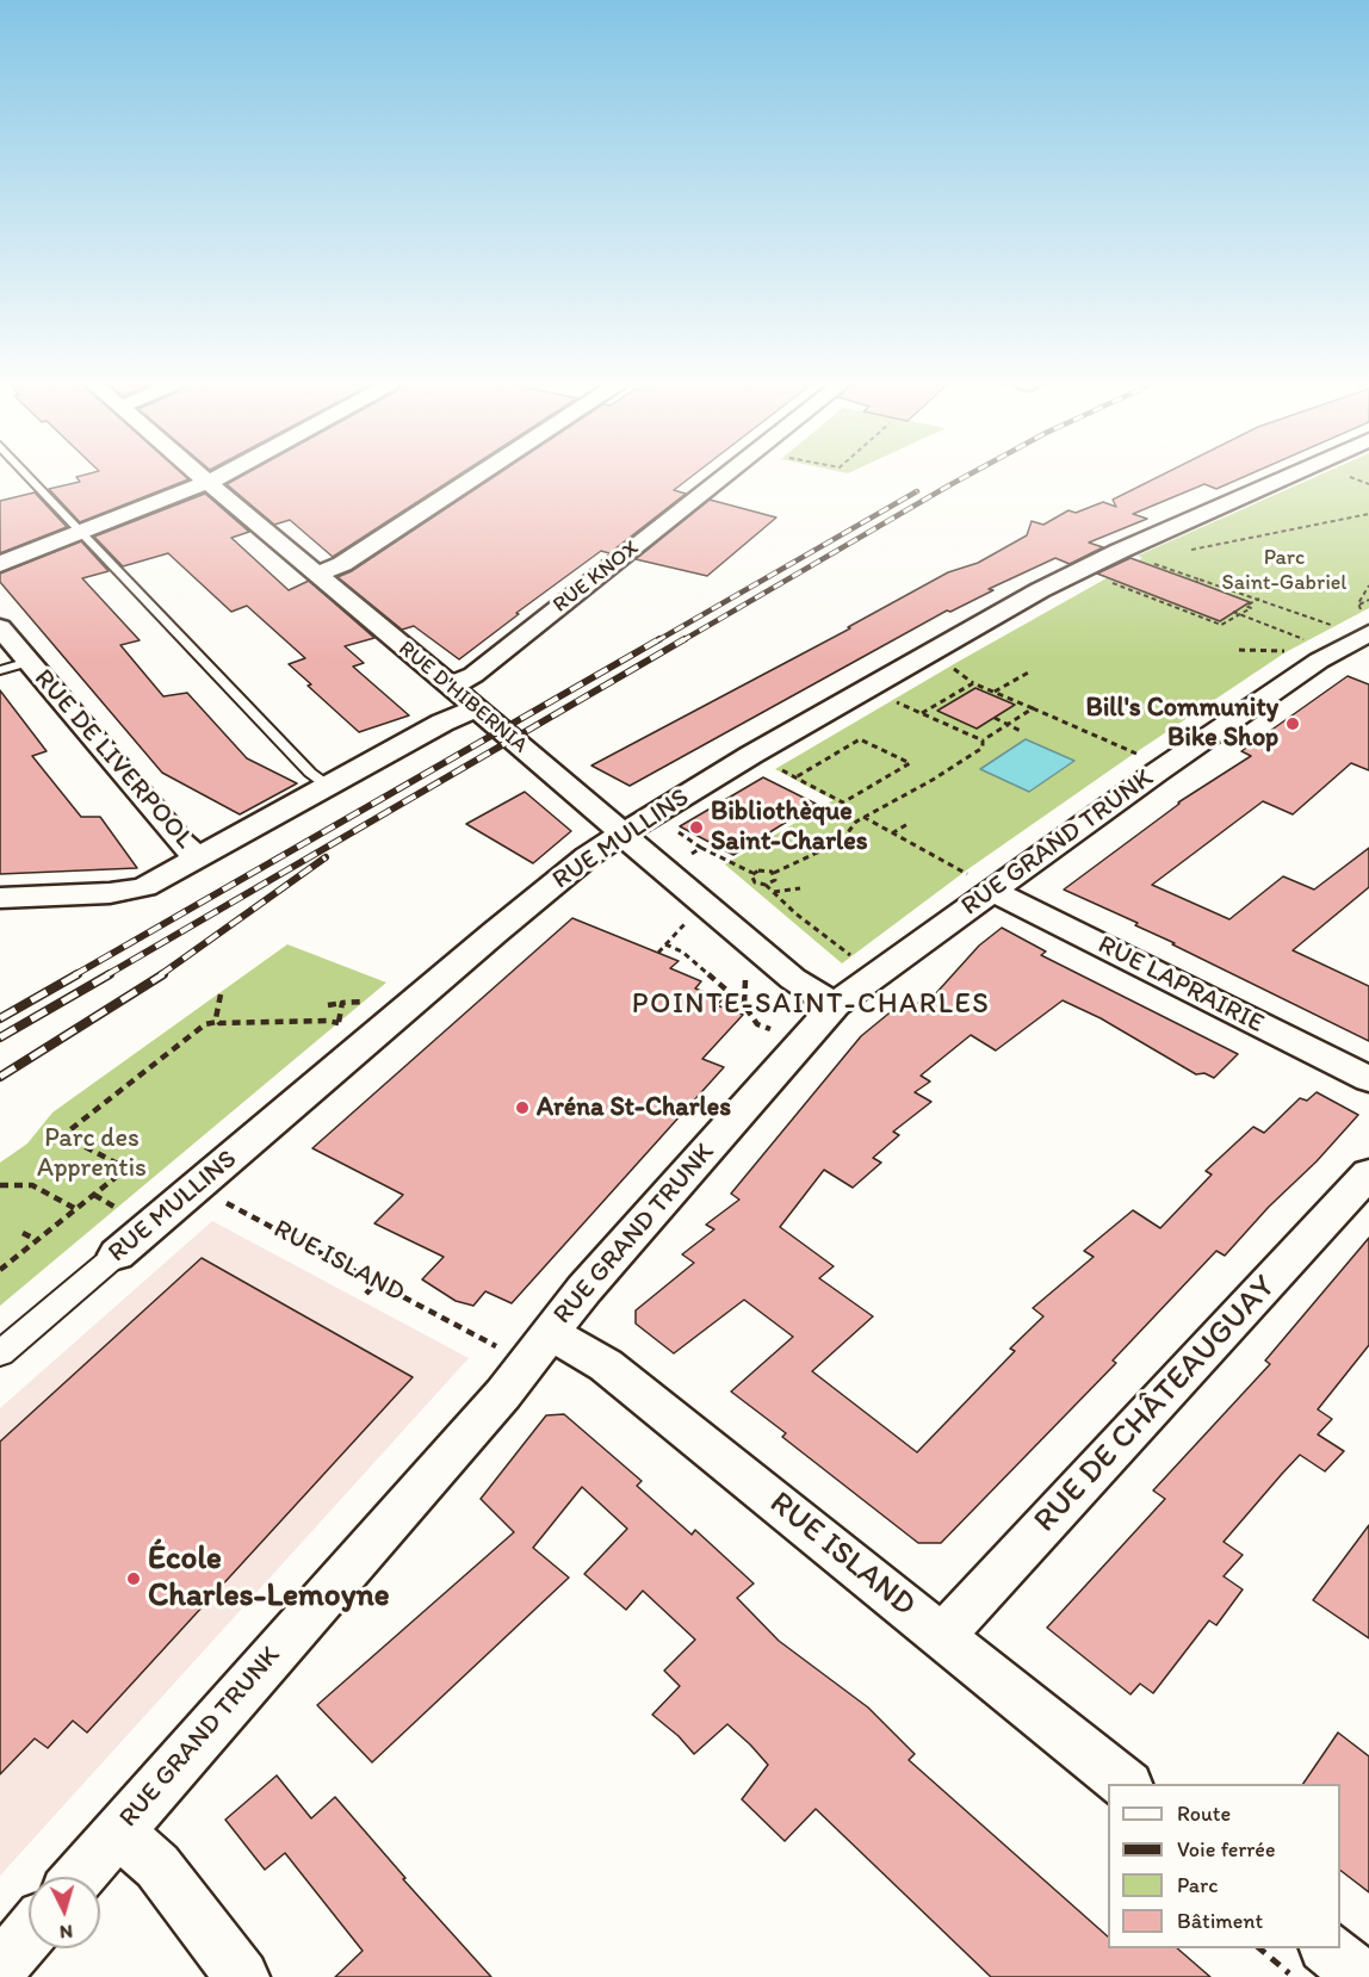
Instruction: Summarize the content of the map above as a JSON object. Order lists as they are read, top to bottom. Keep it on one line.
{"streets":{"street":["RUE KNOX","RUE D'HIBERNIA","RUE DE LIVERPOOL","RUE MULLINS","RUE GRAND TRUNK","RUE LAPRAIRIE","RUE ISLAND","RUE DE CHÂTEAUGUAY"]},"crossings":[["RUE KNOX","RUE D'HIBERNIA"],["RUE D'HIBERNIA","RUE MULLINS"],["RUE D'HIBERNIA","RUE GRAND TRUNK"],["RUE GRAND TRUNK","RUE LAPRAIRIE"],["RUE GRAND TRUNK","RUE ISLAND"],["RUE ISLAND","RUE DE CHÂTEAUGUAY"]],"districts":["POINTE-SAINT-CHARLES"],"parks":["Parc Saint-Gabriel","Parc des Apprentis"],"places":["Bill's Community Bike Shop","Bibliothèque Saint-Charles","Aréna St-Charles","École Charles-Lemoyne"],"legend":["Route","Voie ferrée","Parc","Bâtiment"],"north":"bottom"}
